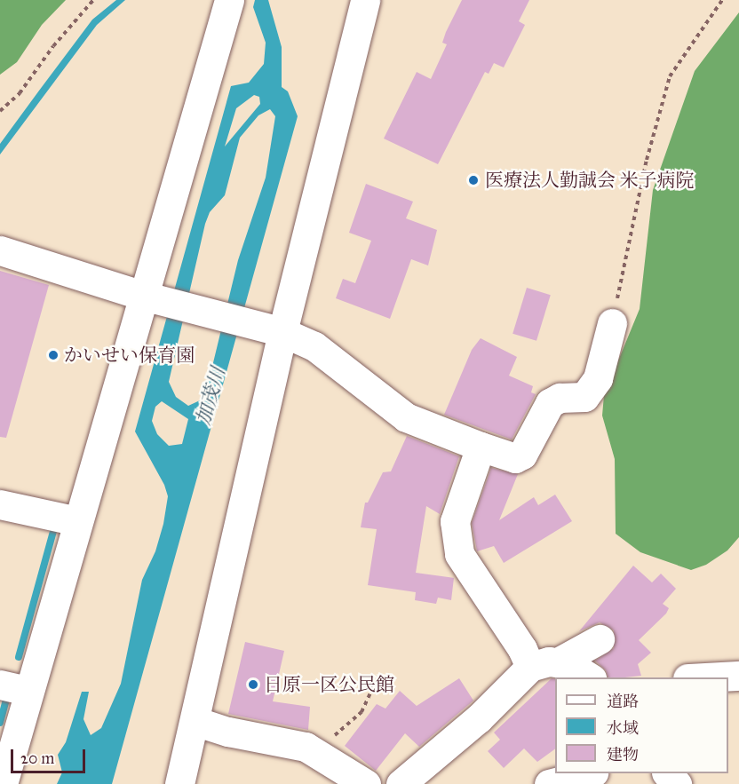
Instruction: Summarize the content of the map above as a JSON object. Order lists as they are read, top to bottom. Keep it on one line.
{"water":["加茂川"],"places":["医療法人勤誠会 米子病院","かいせい保育園","日原一区公民館"],"legend":["道路","水域","建物"],"scale_bar":"20 m"}
